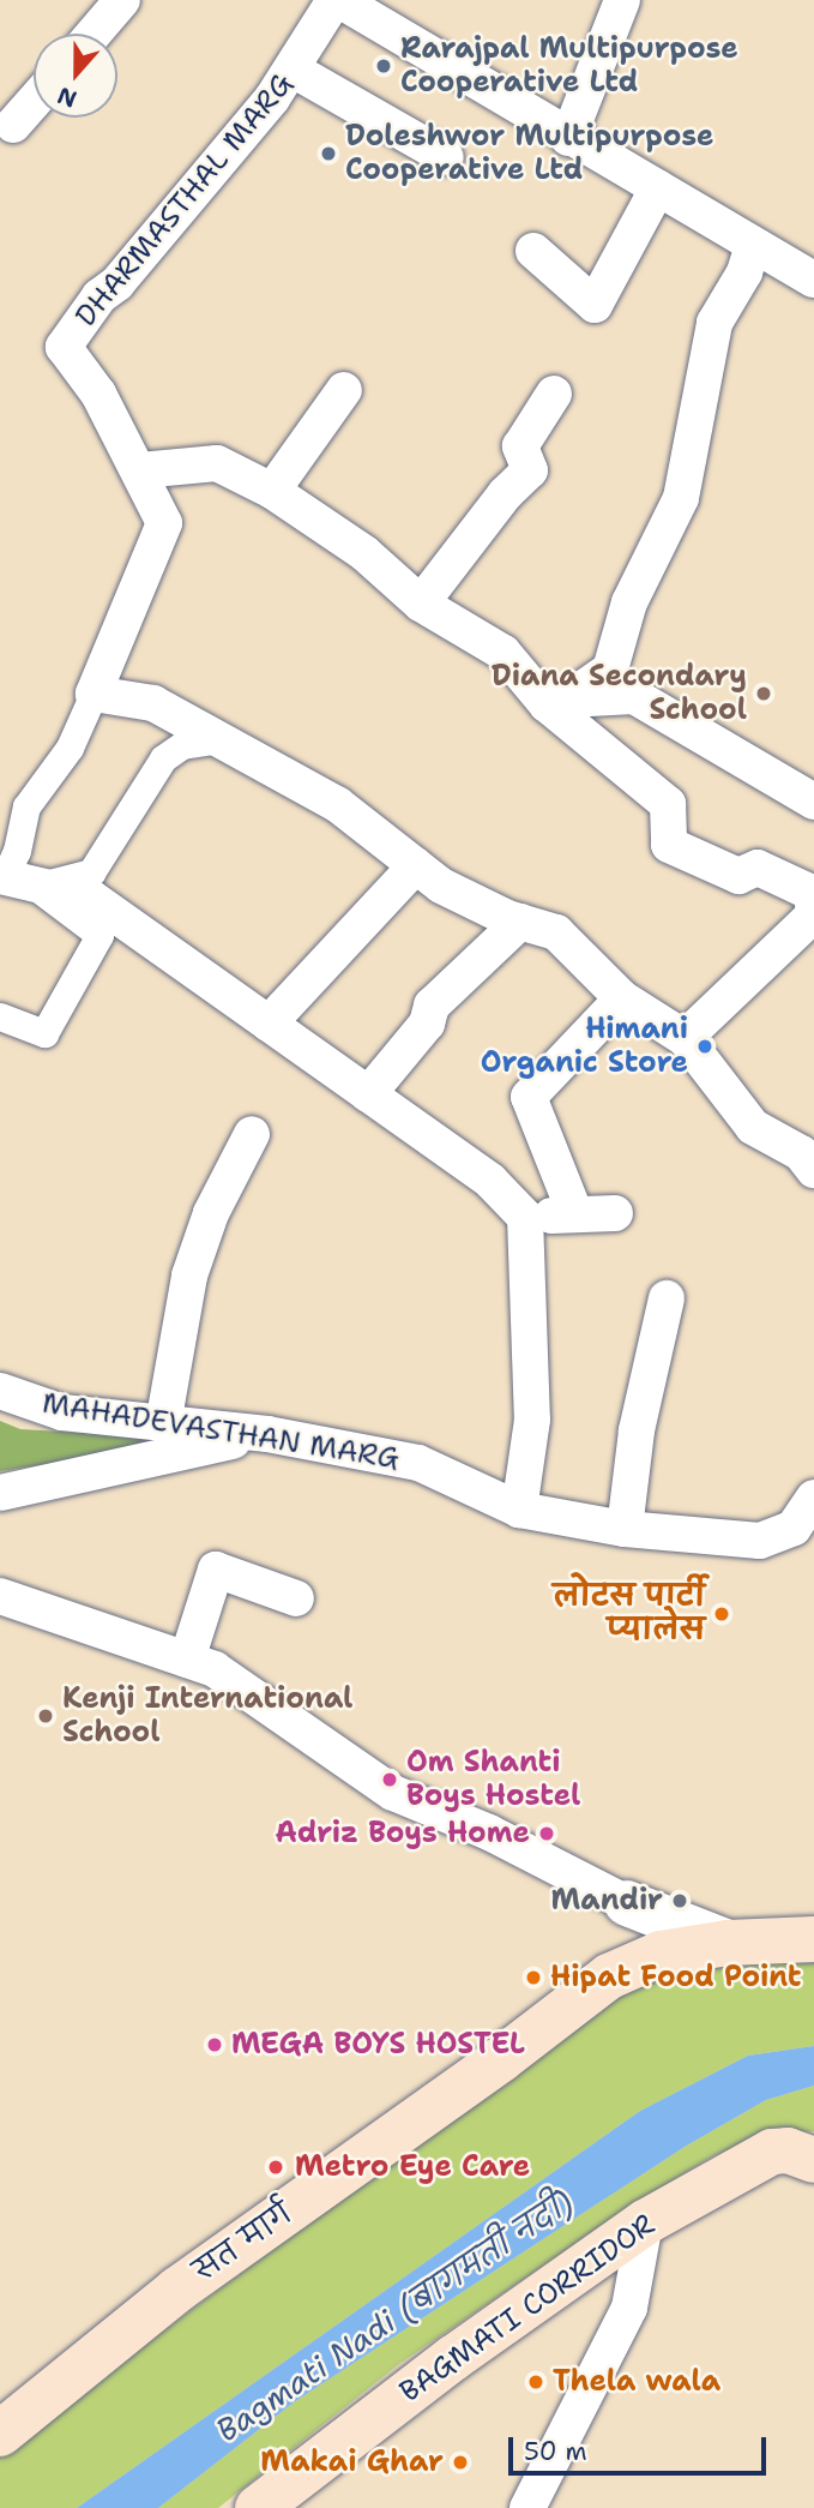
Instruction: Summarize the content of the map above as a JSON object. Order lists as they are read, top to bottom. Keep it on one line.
{"streets":{"main road":["सत मार्ग","BAGMATI CORRIDOR"],"street":["DHARMASTHAL MARG","MAHADEVASTHAN MARG"]},"water":["Bagmati Nadi (बागमती नदी)"],"places":["Rarajpal Multipurpose Cooperative Ltd","Doleshwor Multipurpose Cooperative Ltd","Diana Secondary School","Himani Organic Store","लोटस पार्टी प्यालेस","Kenji International School","Om Shanti Boys Hostel","Adriz Boys Home","Mandir","Hipat Food Point","MEGA BOYS HOSTEL","Metro Eye Care","Thela wala","Makai Ghar"],"scale_bar":"50 m","north":"bottom"}
